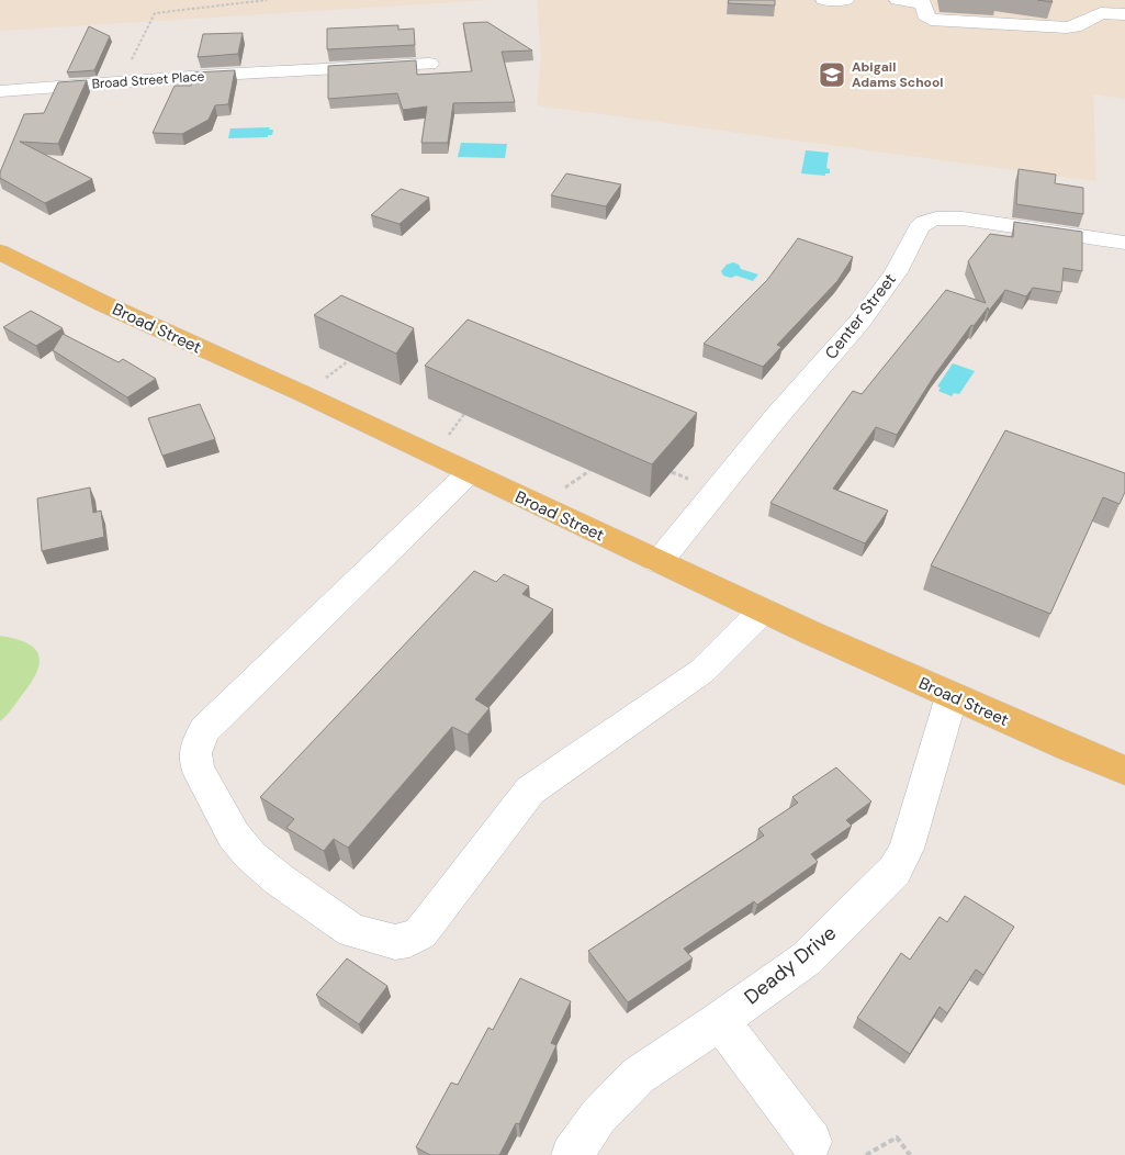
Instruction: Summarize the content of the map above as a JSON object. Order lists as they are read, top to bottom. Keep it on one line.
{"streets":{"main road":["Broad Street"],"street":["Broad Street Place","Center Street","Deady Drive"]},"crossings":[["Center Street","Broad Street"],["Broad Street","Deady Drive"]],"places":{"school or university":["Abigail Adams School"]}}
